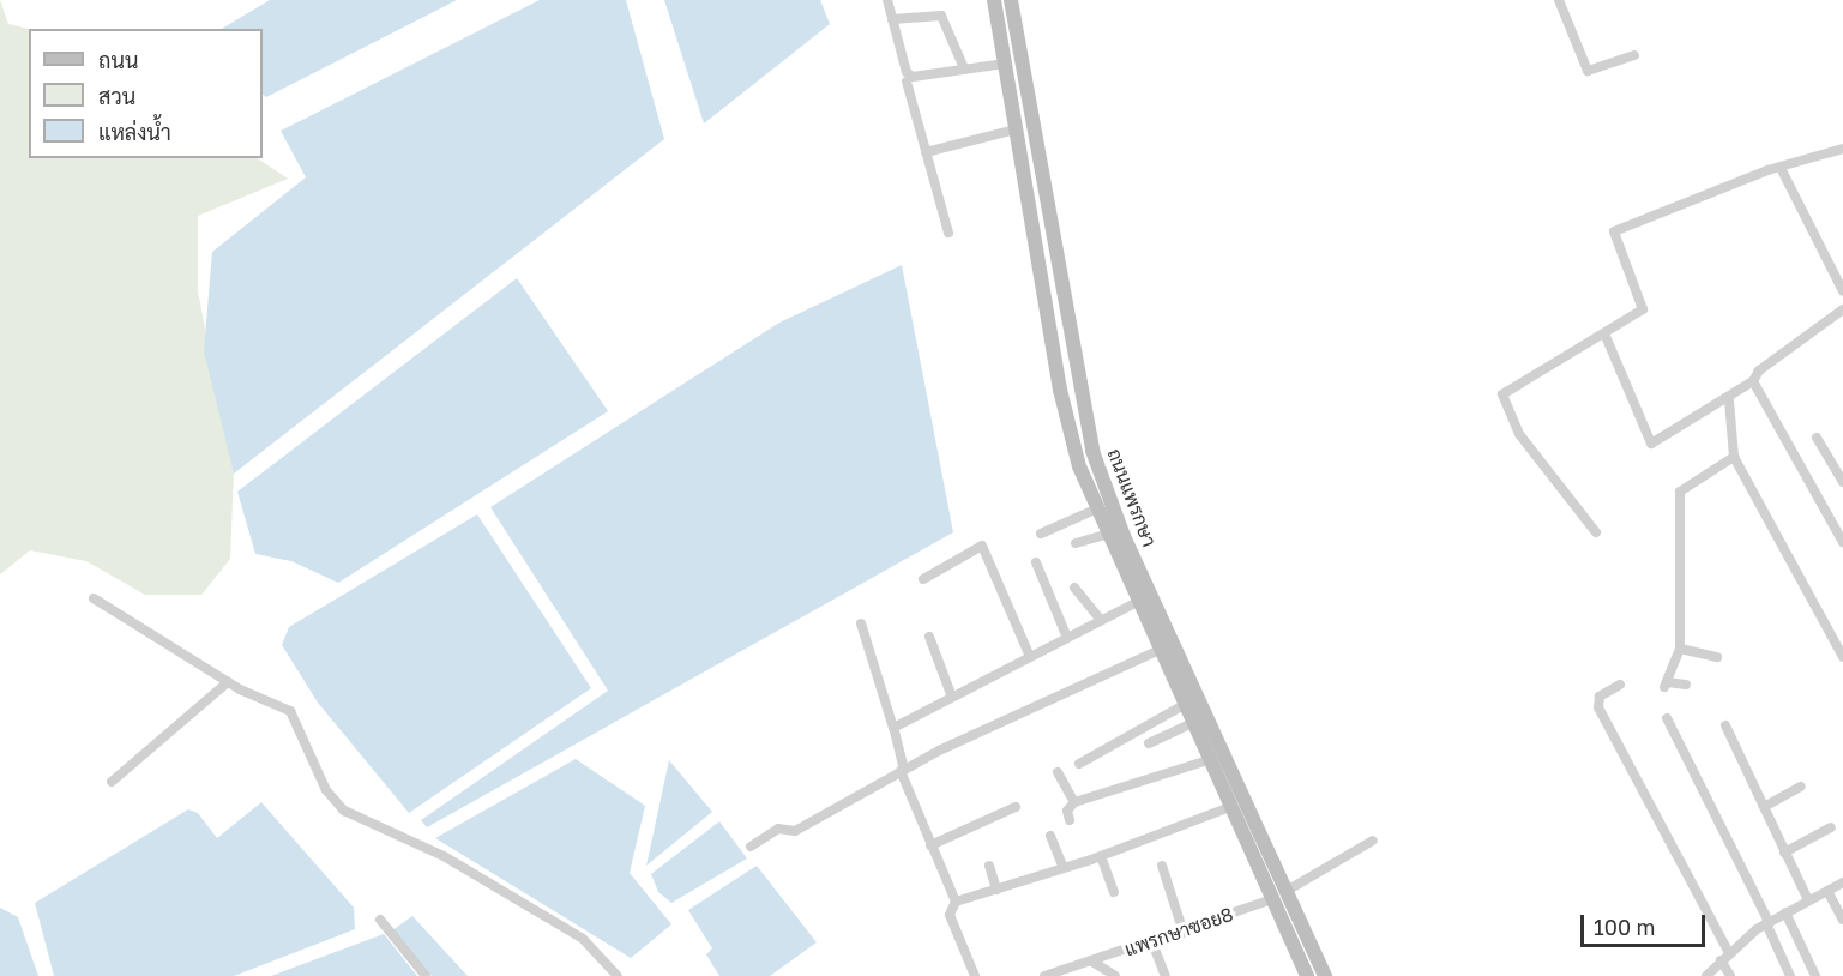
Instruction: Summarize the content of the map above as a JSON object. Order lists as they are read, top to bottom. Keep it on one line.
{"streets":{"main road":["ถนนแพรกษา"],"street":["แพรกษาซอย8"]},"crossings":[["ถนนแพรกษา","แพรกษาซอย8"]],"legend":["ถนน","สวน","แหล่งน้ำ"],"scale_bar":"100 m"}
